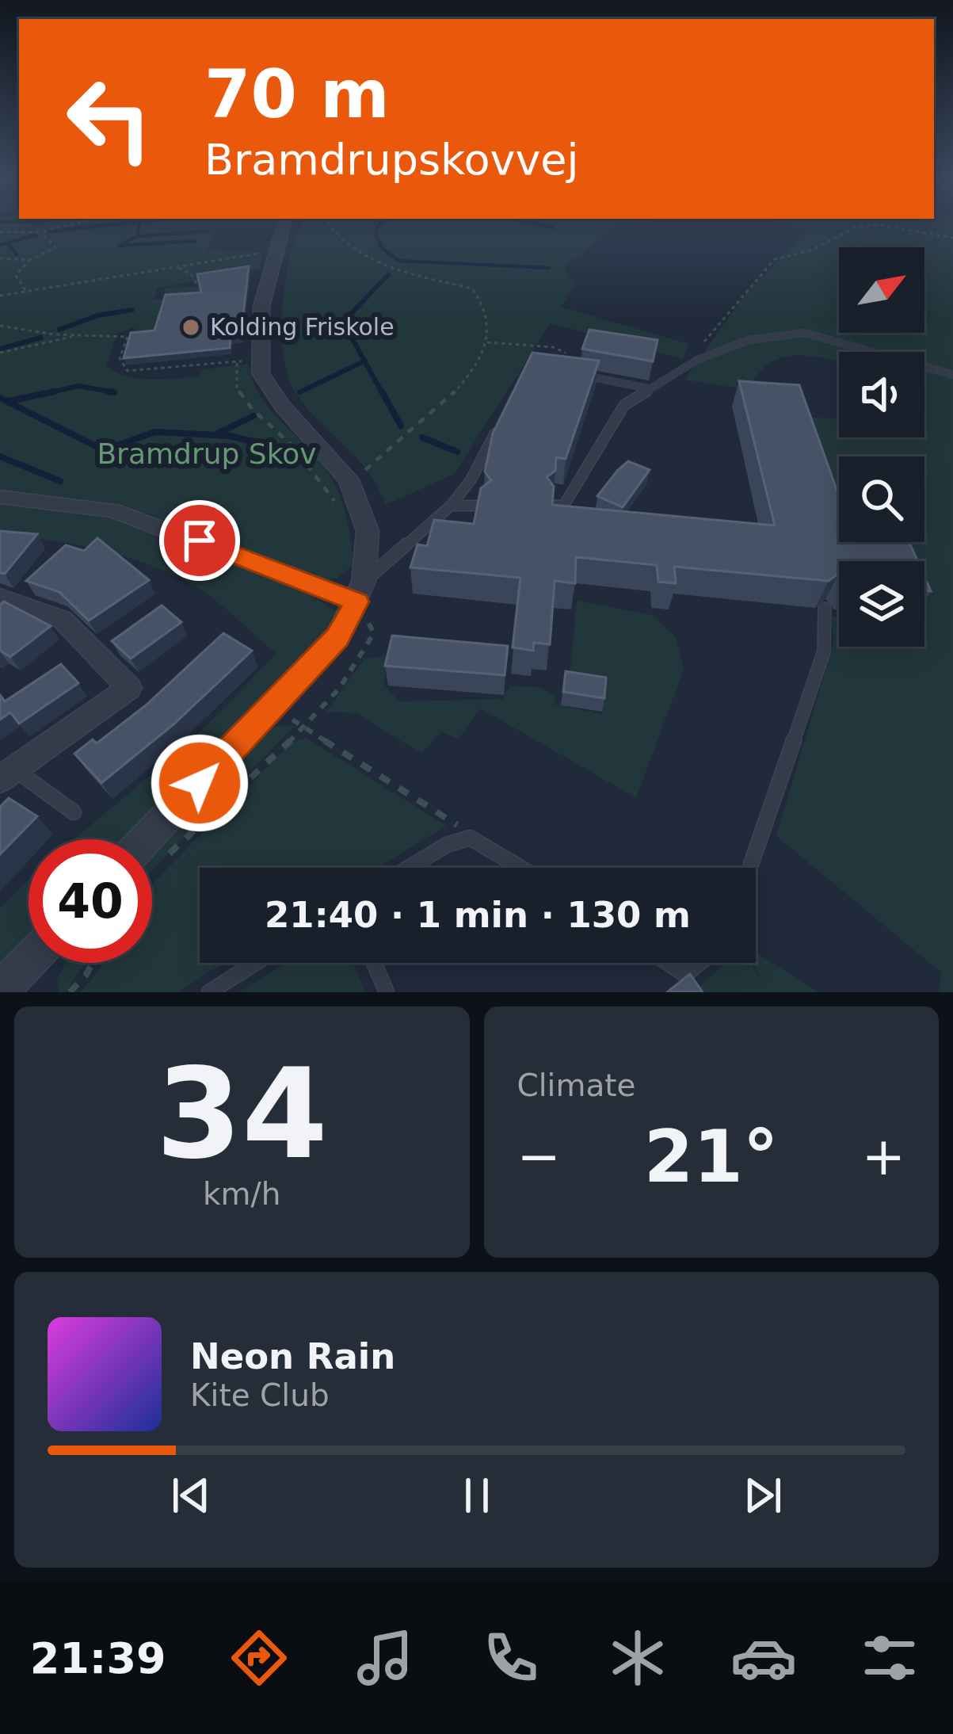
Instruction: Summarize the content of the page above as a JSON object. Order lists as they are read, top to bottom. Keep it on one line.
{"parks":["Bramdrup Skov"],"places":["Kolding Friskole"],"north":"top right","page":{"turn":["70 m","Bramdrupskovvej"],"limit":"40","trip":"21:40 · 1 min · 130 m","tile":[["34","km/h"],"Climate"],"heat":["−","21°","+"],"song":["Neon Rain","Kite Club"],"tabs":"21:39"}}
